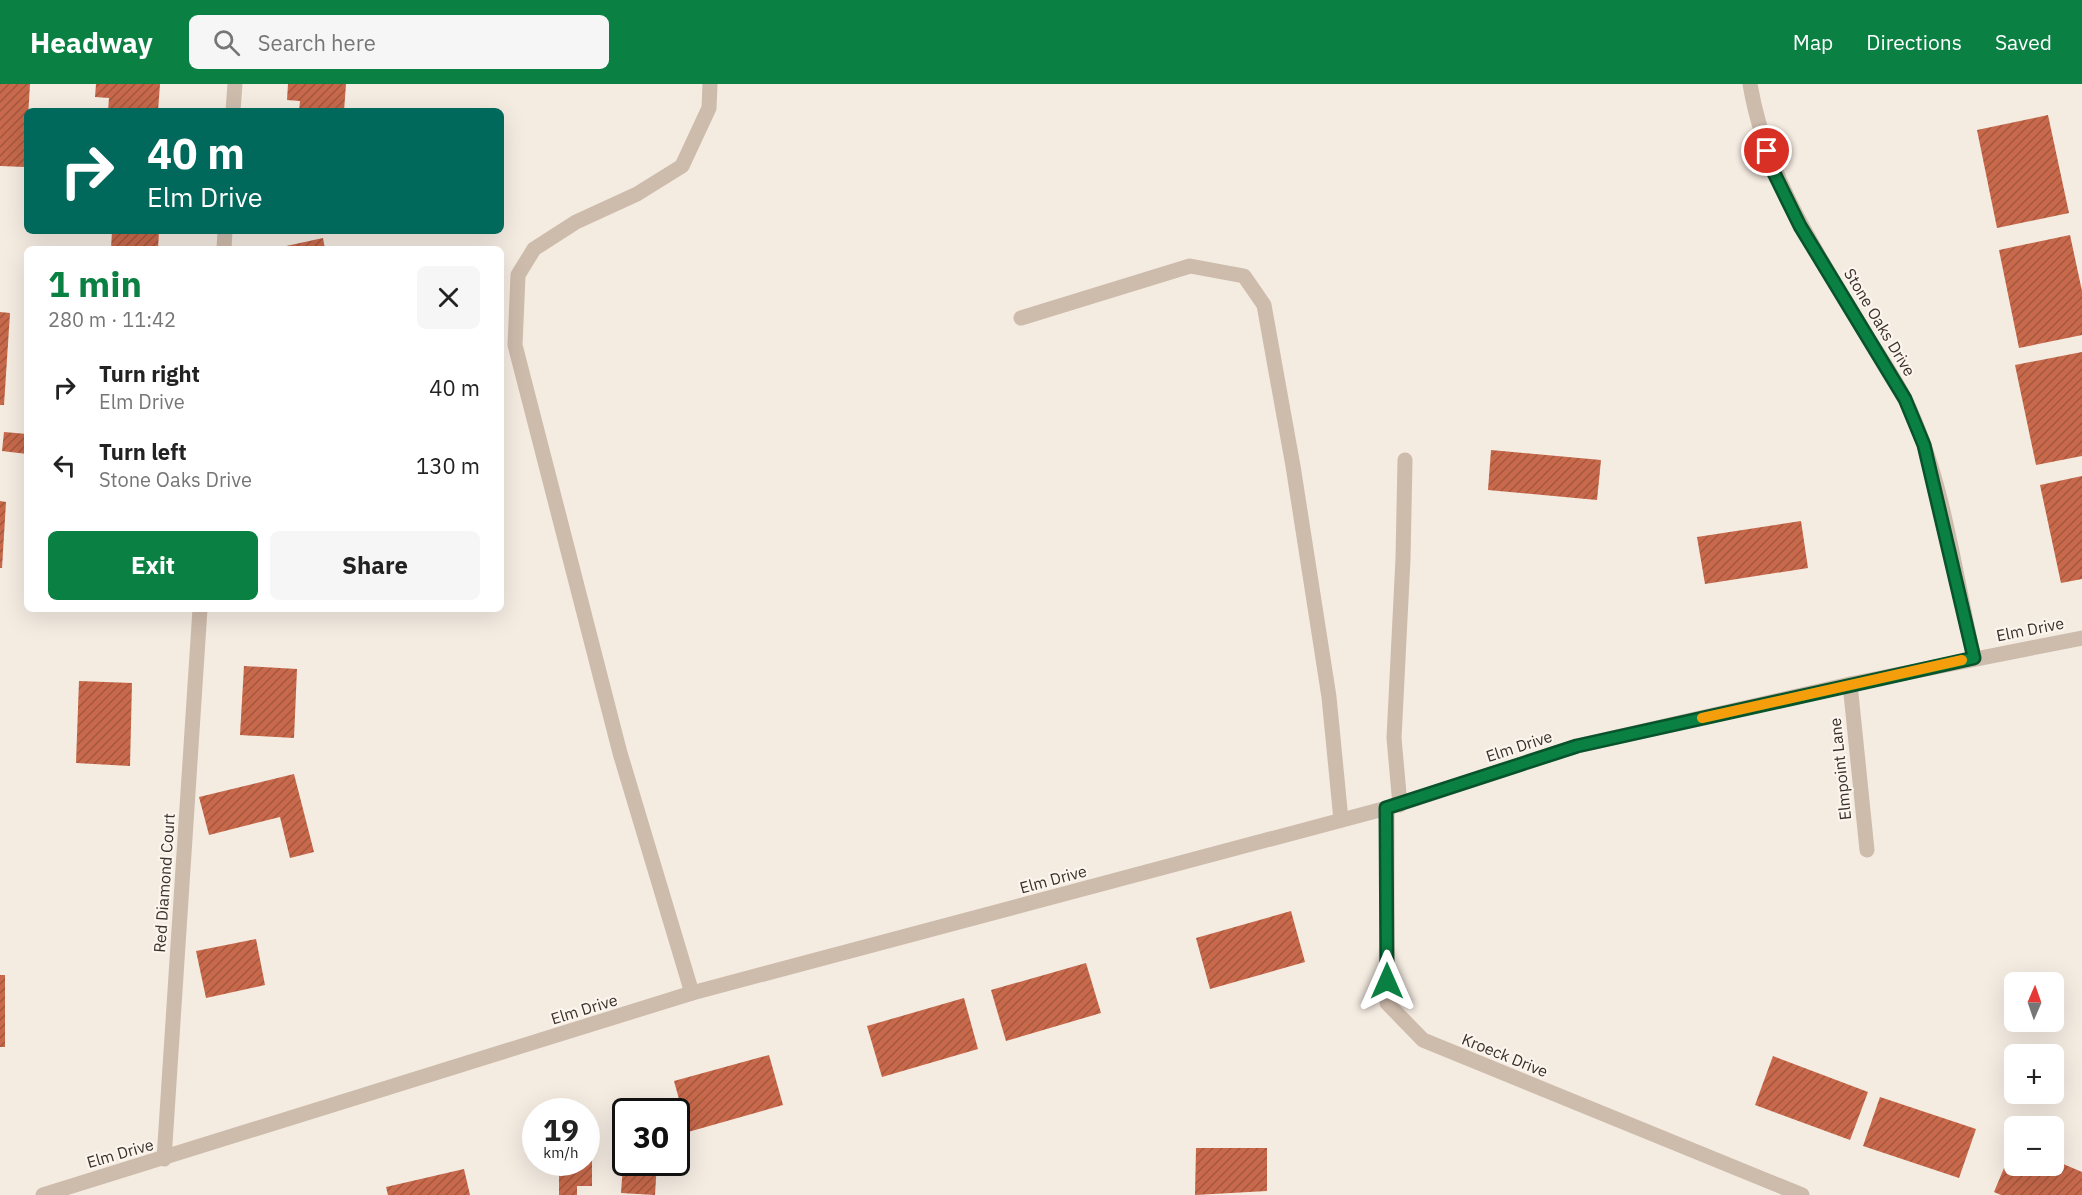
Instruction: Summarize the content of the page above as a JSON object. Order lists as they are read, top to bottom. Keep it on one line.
{"streets":{"street":["Stone Oaks Drive","Elm Drive","Elmpoint Lane","Red Diamond Court","Kroeck Drive"]},"crossings":[["Stone Oaks Drive","Elm Drive"],["Elm Drive","Elmpoint Lane"],["Elm Drive","Red Diamond Court"],["Elm Drive","Kroeck Drive"]],"north":"top","page":{"header":"Headway","search":"Search here","nav":["Map","Directions","Saved"],"turn":["40 m","Elm Drive"],"heading":["1 min","280 m · 11:42"],"list":[{"name":"Turn right","note":"Elm Drive","value":"40 m"},{"name":"Turn left","note":"Stone Oaks Drive","value":"130 m"}],"buttons":["Exit","Share"],"map_buttons":["+","−"],"speed":"19 km/h","limit":"30"}}
